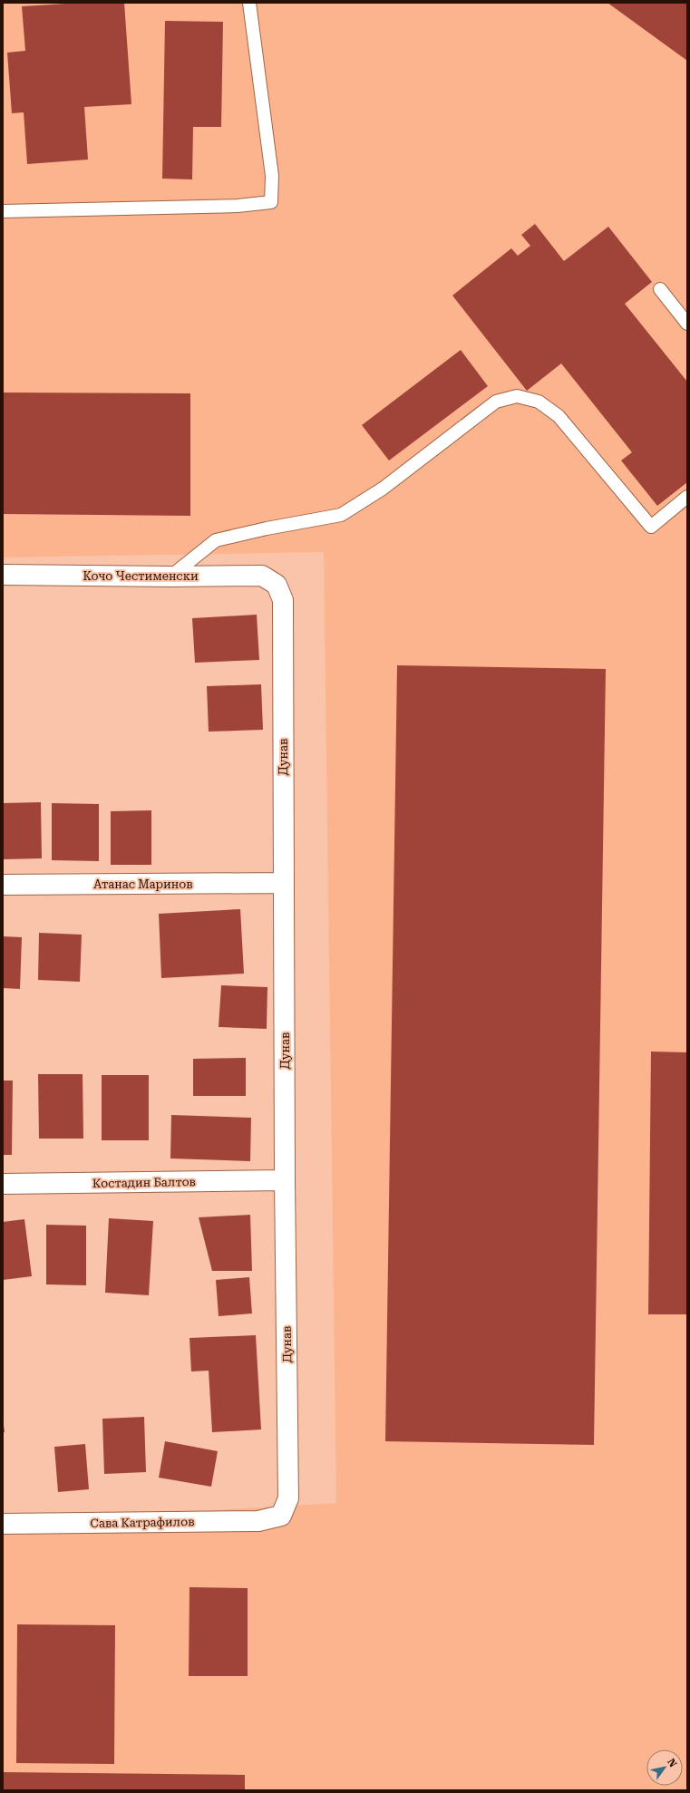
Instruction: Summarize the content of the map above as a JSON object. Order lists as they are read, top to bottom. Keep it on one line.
{"streets":{"street":["Кочо Честименски","Дунав","Атанас Маринов","Костадин Балтов","Сава Катрафилов"]},"crossings":[["Кочо Честименски","Дунав"],["Дунав","Атанас Маринов"],["Дунав","Костадин Балтов"],["Дунав","Сава Катрафилов"]],"north":"top right"}
